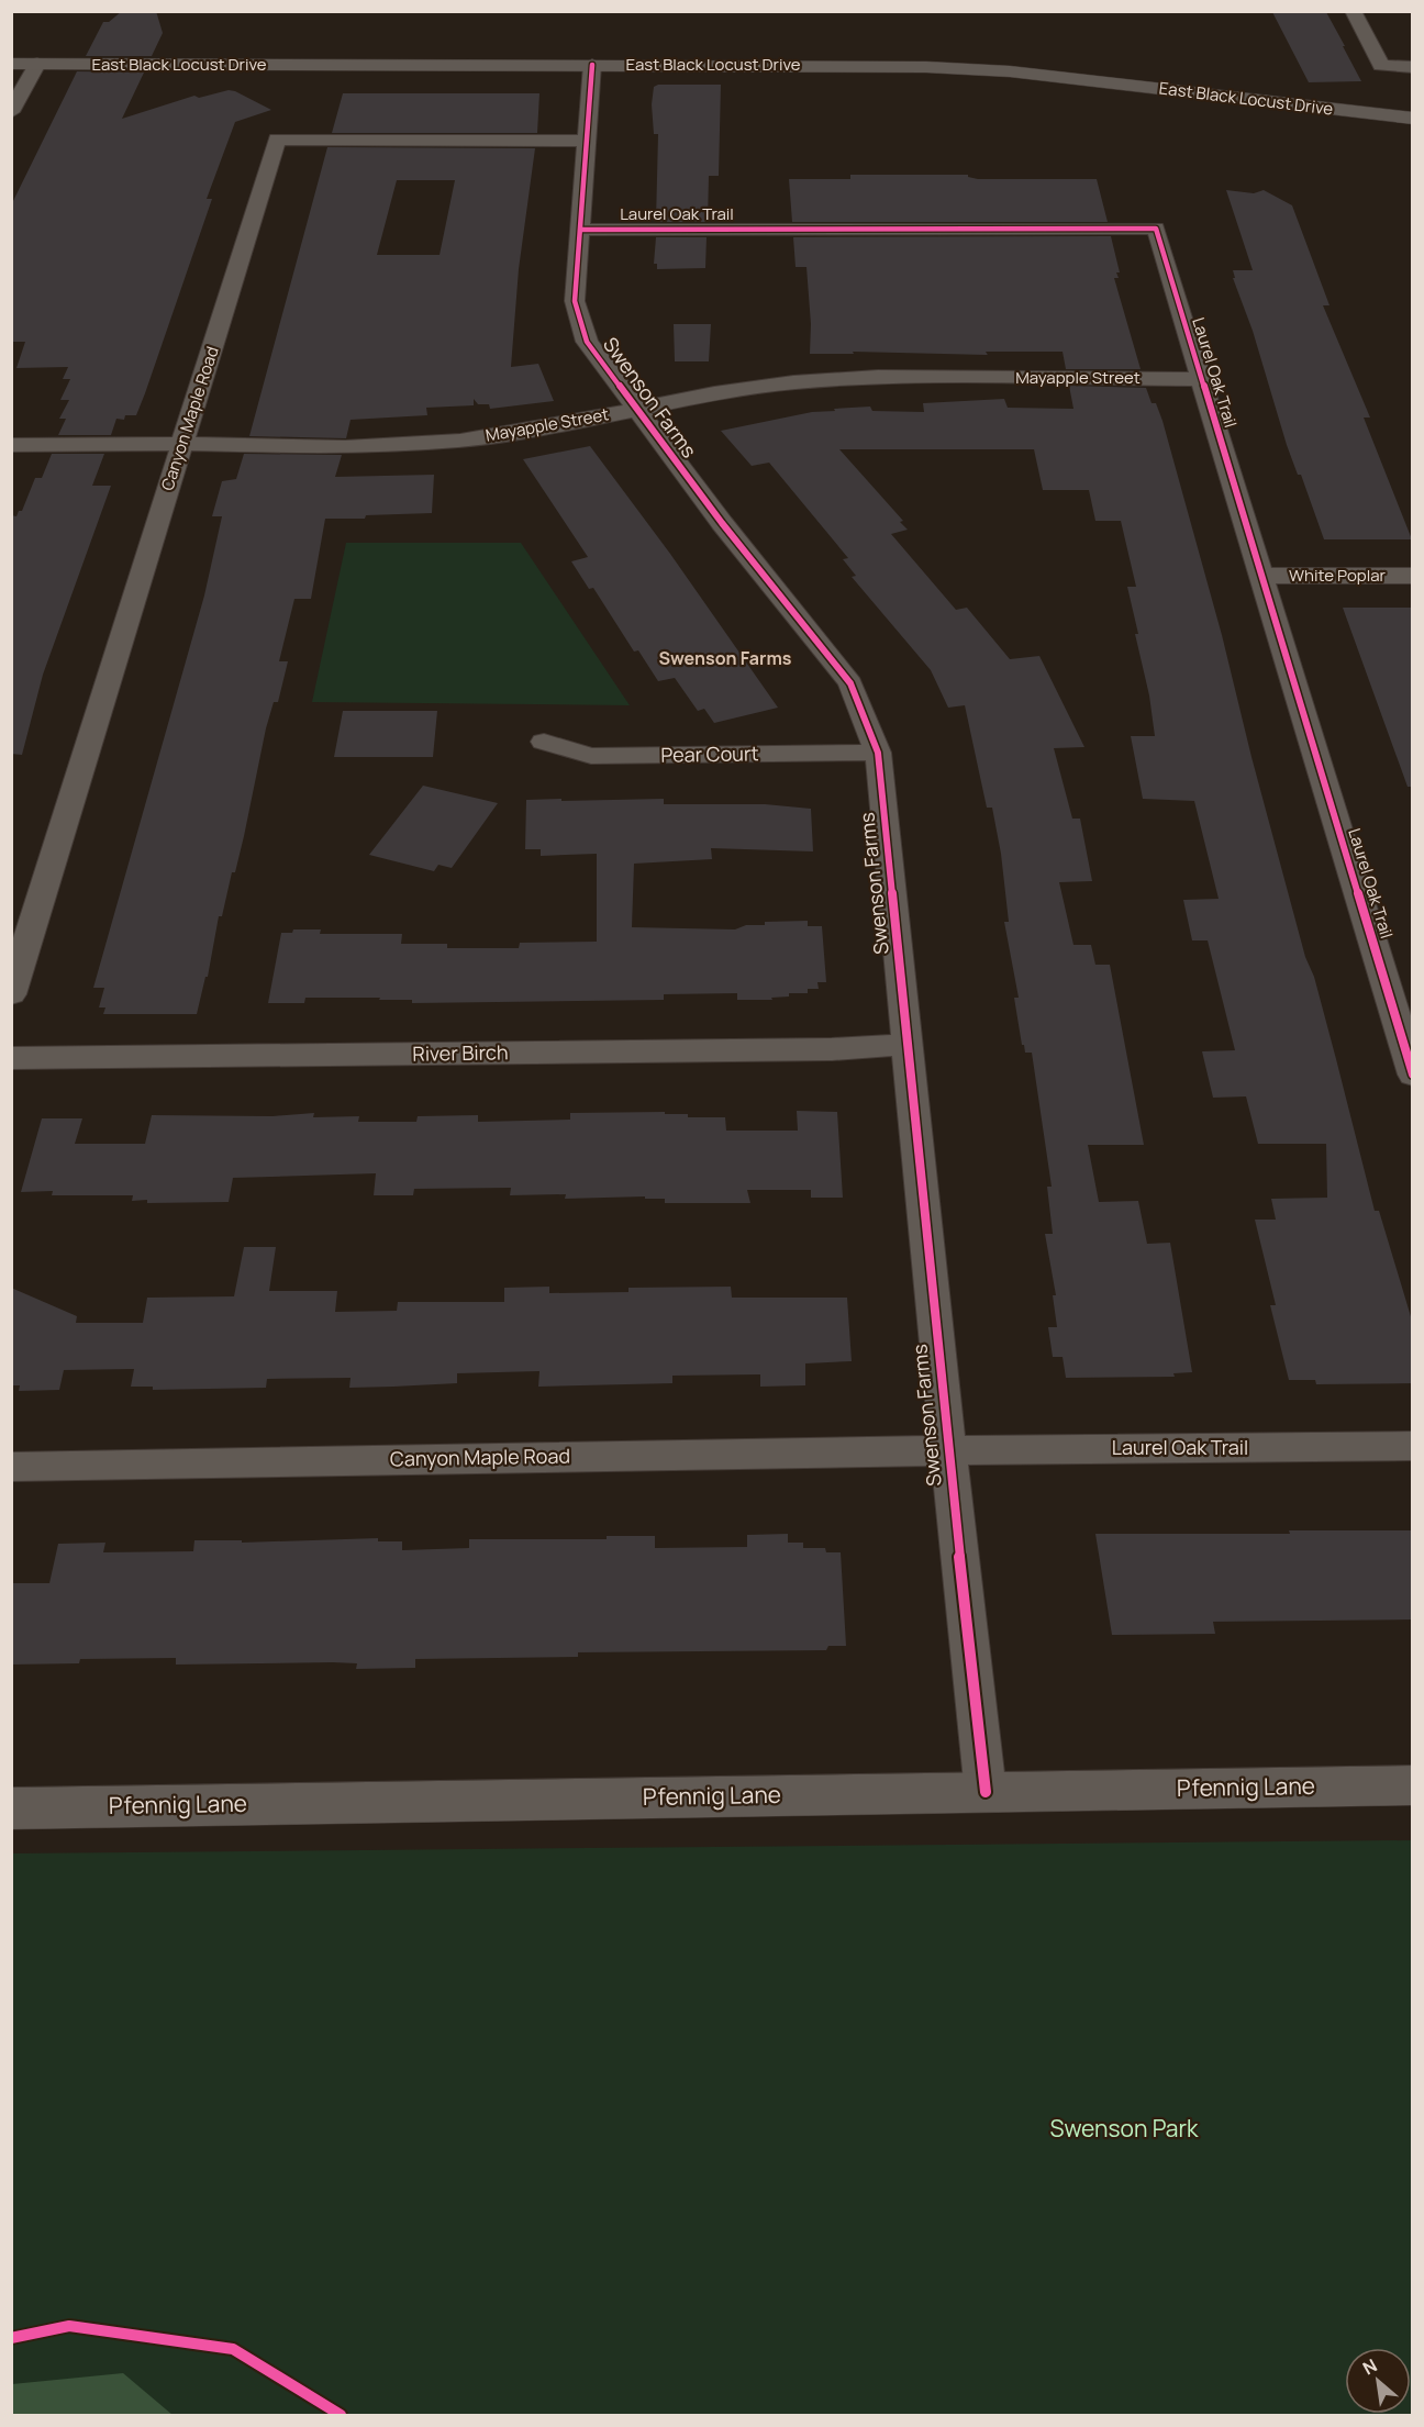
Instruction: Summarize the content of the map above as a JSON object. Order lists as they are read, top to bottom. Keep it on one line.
{"streets":{"street":["East Black Locust Drive","Laurel Oak Trail","Mayapple Street","Swenson Farms","Canyon Maple Road","White Poplar","Pear Court","River Birch","Pfennig Lane"]},"crossings":[["East Black Locust Drive","Swenson Farms"],["Laurel Oak Trail","Mayapple Street"],["Laurel Oak Trail","Swenson Farms"],["Laurel Oak Trail","Canyon Maple Road"],["Laurel Oak Trail","White Poplar"],["Mayapple Street","Swenson Farms"],["Mayapple Street","Canyon Maple Road"],["Swenson Farms","Canyon Maple Road"],["Swenson Farms","Pear Court"],["Swenson Farms","River Birch"],["Swenson Farms","Pfennig Lane"]],"districts":["Swenson Farms"],"parks":["Swenson Park"],"north":"top left"}
